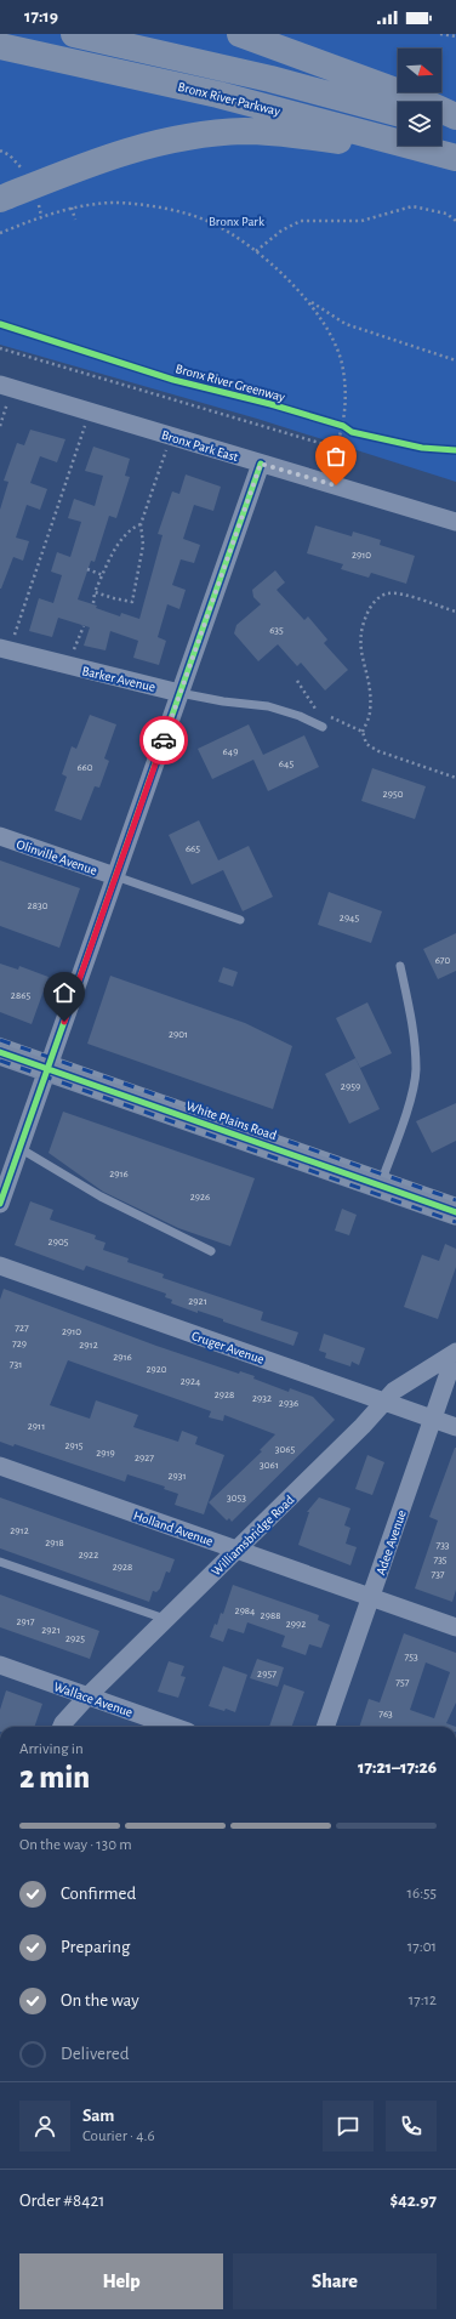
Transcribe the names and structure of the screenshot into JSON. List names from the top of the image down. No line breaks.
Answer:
{"streets":{"highway":["Bronx River Parkway"],"main road":["White Plains Road"],"street":["Bronx Park East","Barker Avenue","Olinville Avenue","Cruger Avenue","Holland Avenue","Williamsbridge Road","Adee Avenue","Wallace Avenue"],"cycle path":["Bronx River Greenway"]},"crossings":[["Cruger Avenue","Williamsbridge Road"],["Cruger Avenue","Adee Avenue"],["Holland Avenue","Williamsbridge Road"],["Holland Avenue","Adee Avenue"],["Williamsbridge Road","Adee Avenue"],["Williamsbridge Road","Wallace Avenue"]],"parks":["Bronx Park"],"house_numbers":["2910","635","649","645","660","2950","665","2830","2945","670","2865","2901","2959","2916","2926","2905","2921","727","2910","729","2912","2916","731","2920","2924","2928","2932","2936","2911","2915","3065","2919","2927","3061","2931","3053","2912","2918","733","2922","735","2928","737","2984","2988","2917","2992","2921","2925","753","2957","757","763"],"north":"right","page":{"status":"17:19","heading":["2 min","Arriving in","17:21–17:26"],"panel":["Sam","Courier · 4.6","Order #8421","$42.97"],"bar":"On the way · 130 m","list":[["Confirmed","16:55"],["Preparing","17:01"],["On the way","17:12"],"Delivered"],"buttons":["Help","Share"]}}
